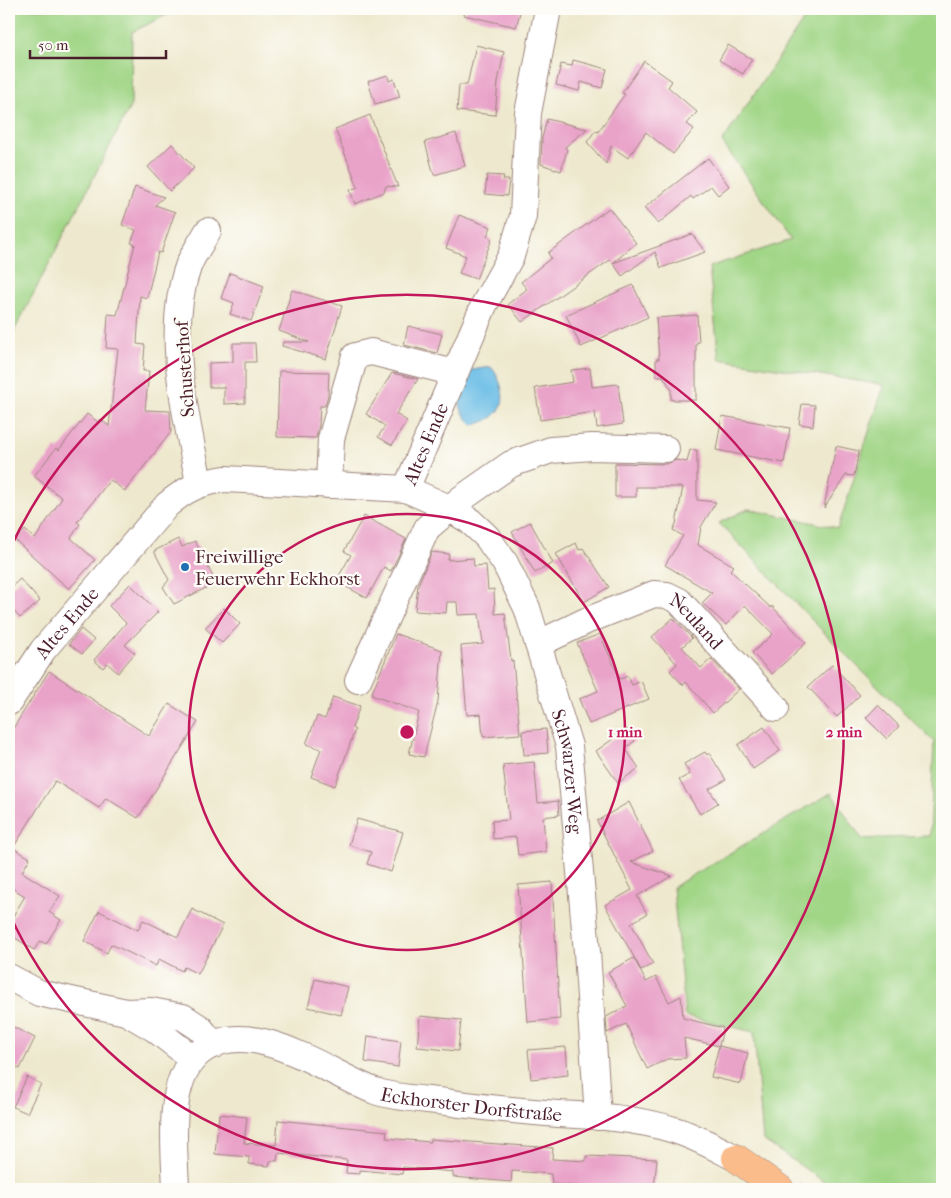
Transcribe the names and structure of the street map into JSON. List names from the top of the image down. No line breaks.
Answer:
{"streets":{"street":["Schusterhof","Altes Ende","Neuland","Schwarzer Weg","Eckhorster Dorfstraße"]},"crossings":[["Schusterhof","Altes Ende"],["Altes Ende","Schwarzer Weg"],["Neuland","Schwarzer Weg"],["Schwarzer Weg","Eckhorster Dorfstraße"]],"places":["Freiwillige Feuerwehr Eckhorst"],"scale_bar":"50 m","rings":["1 min","2 min"]}
